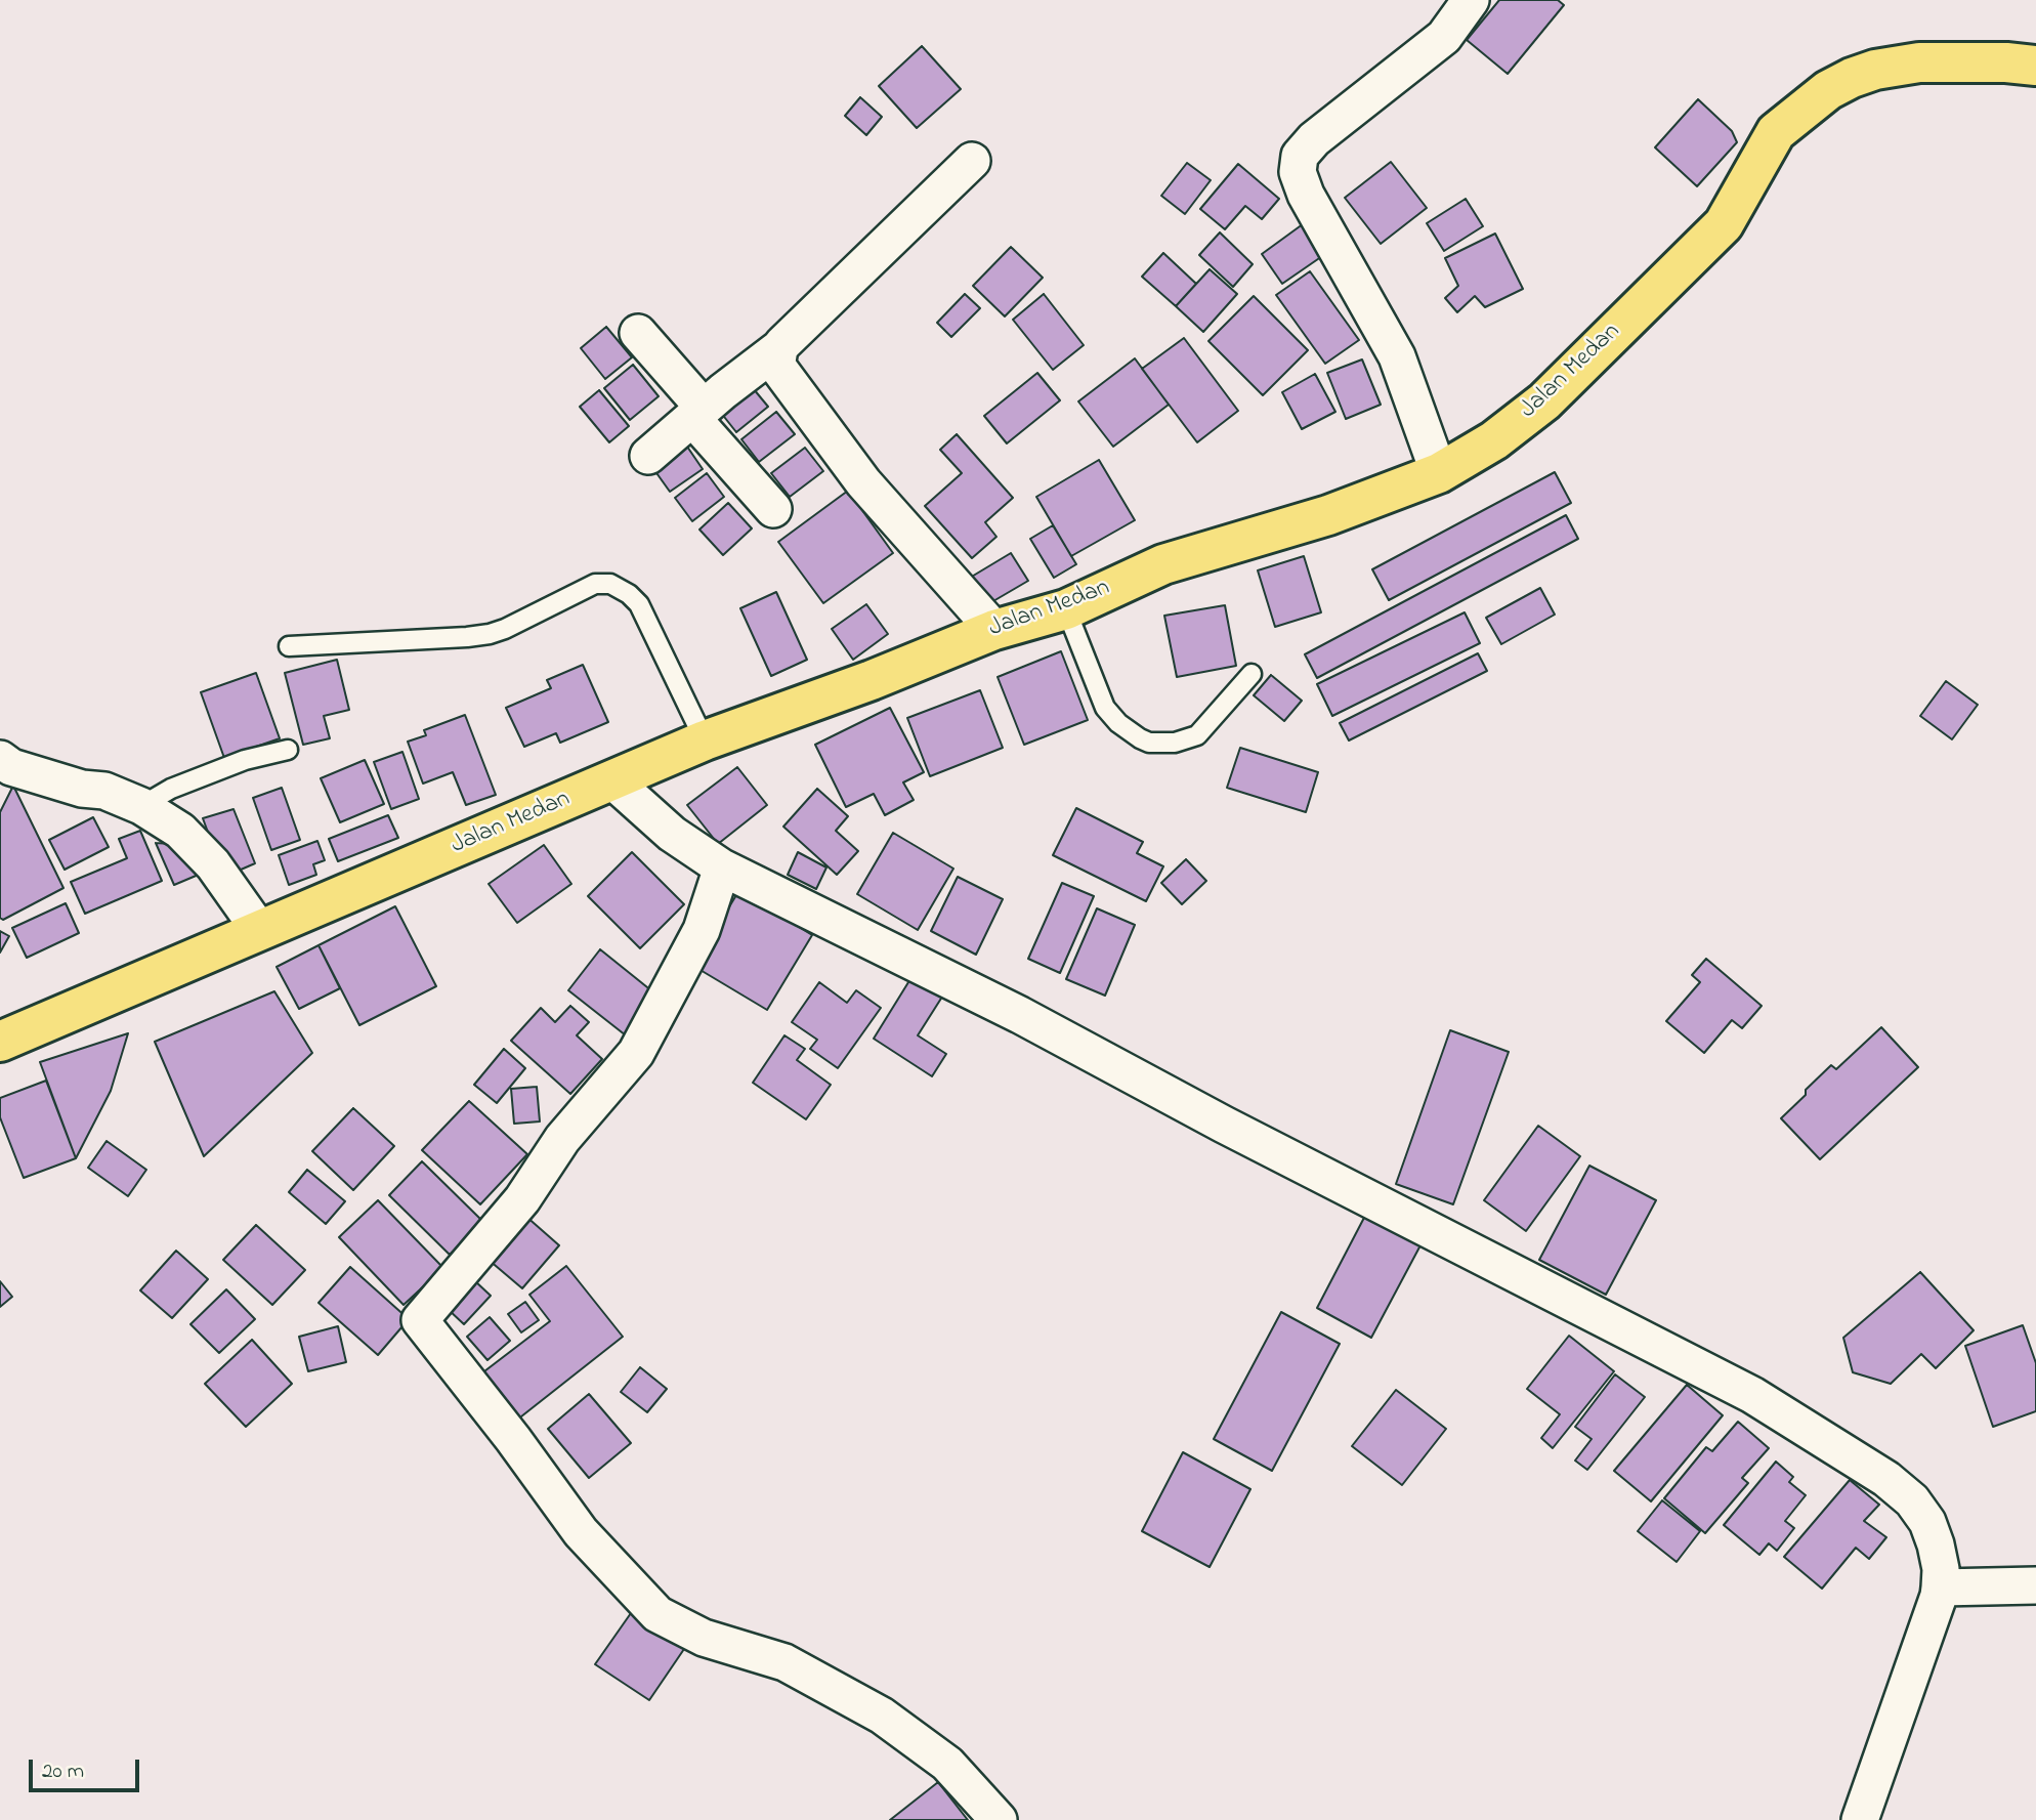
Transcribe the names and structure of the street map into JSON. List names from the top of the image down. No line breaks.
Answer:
{"streets":{"highway":["Jalan Medan"]},"scale_bar":"20 m"}
